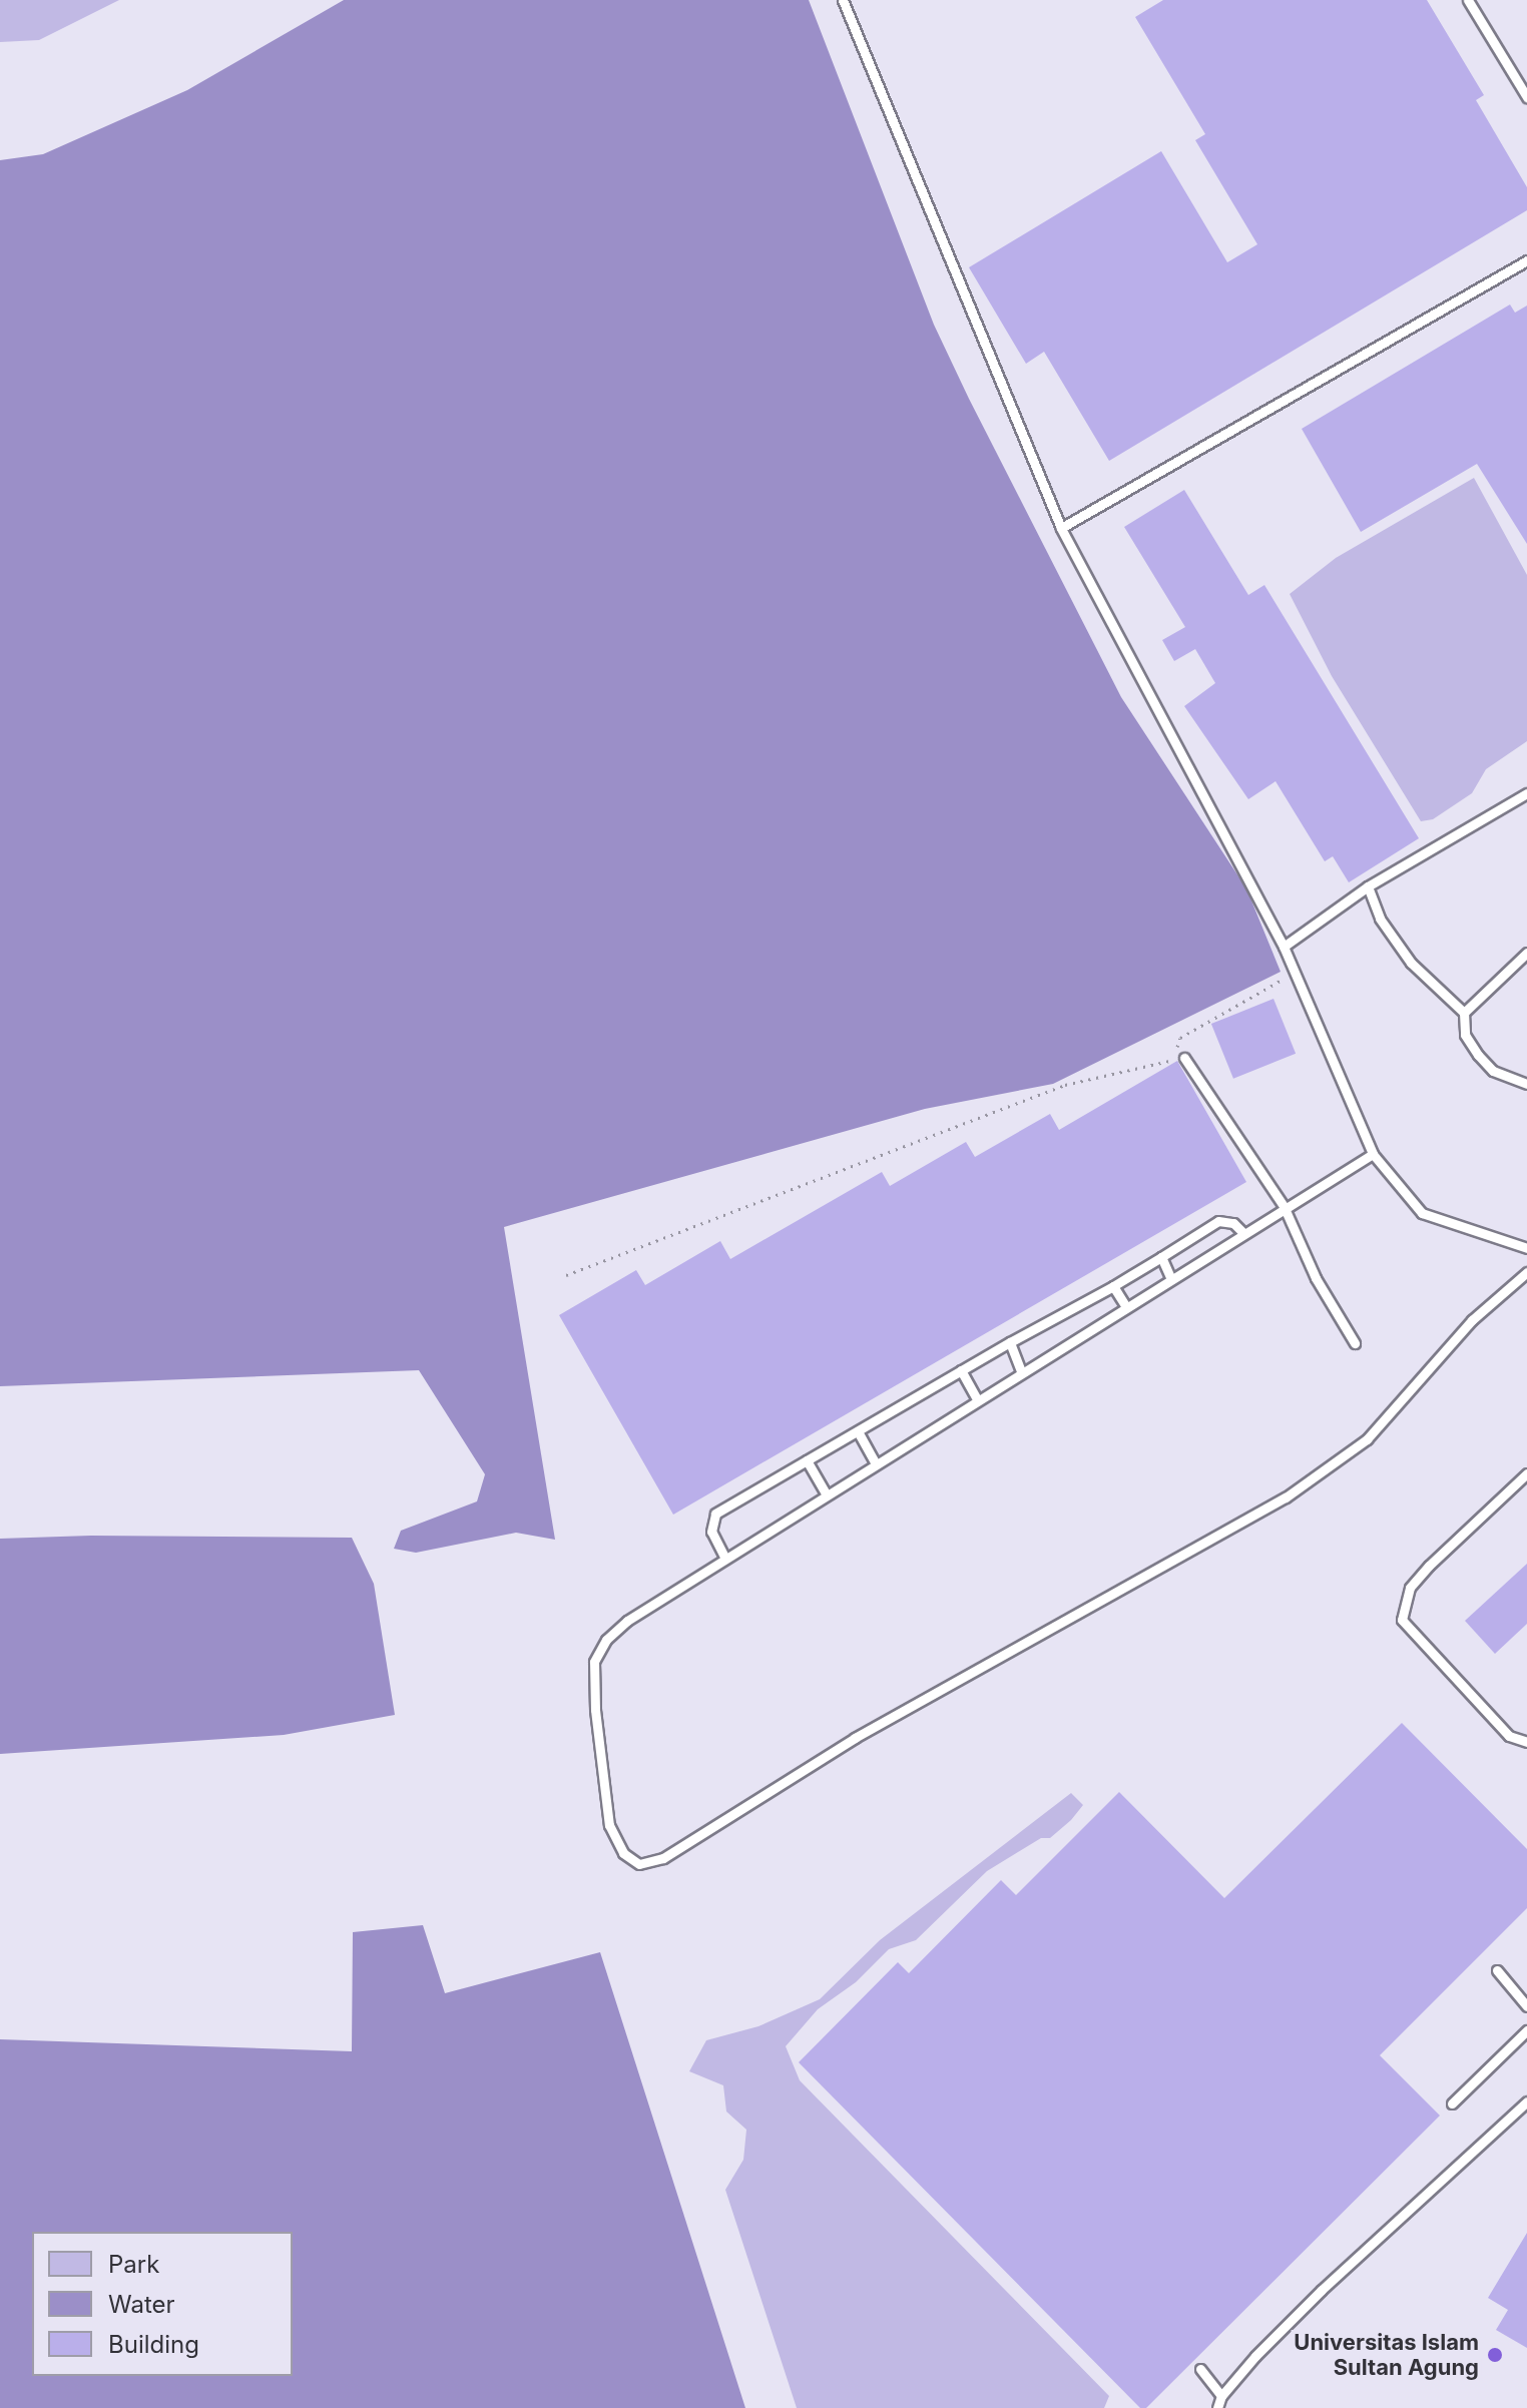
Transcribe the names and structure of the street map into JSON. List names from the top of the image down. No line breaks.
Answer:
{"places":["Universitas Islam Sultan Agung"],"legend":["Park","Water","Building"]}
